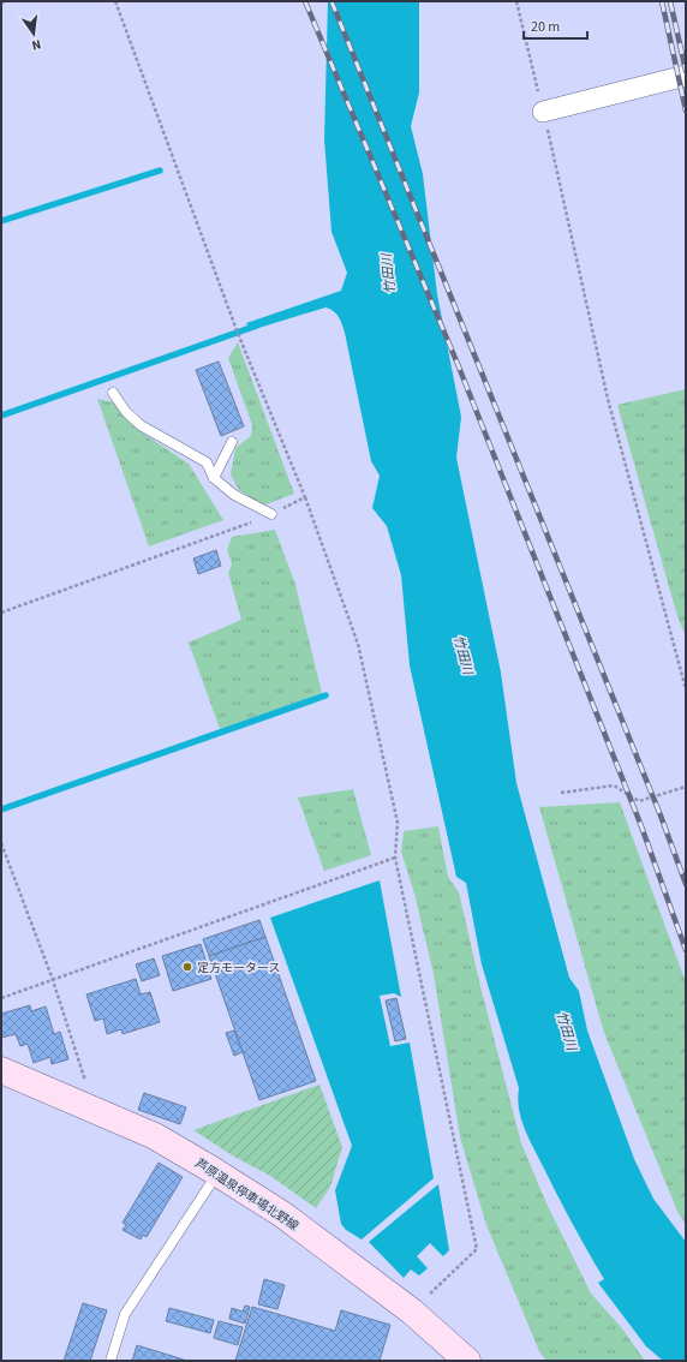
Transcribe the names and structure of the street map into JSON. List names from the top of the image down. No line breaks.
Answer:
{"streets":{"main road":["芦原温泉停車場北野線"]},"water":["竹田川"],"places":["定方モータース"],"scale_bar":"20 m","north":"bottom"}
